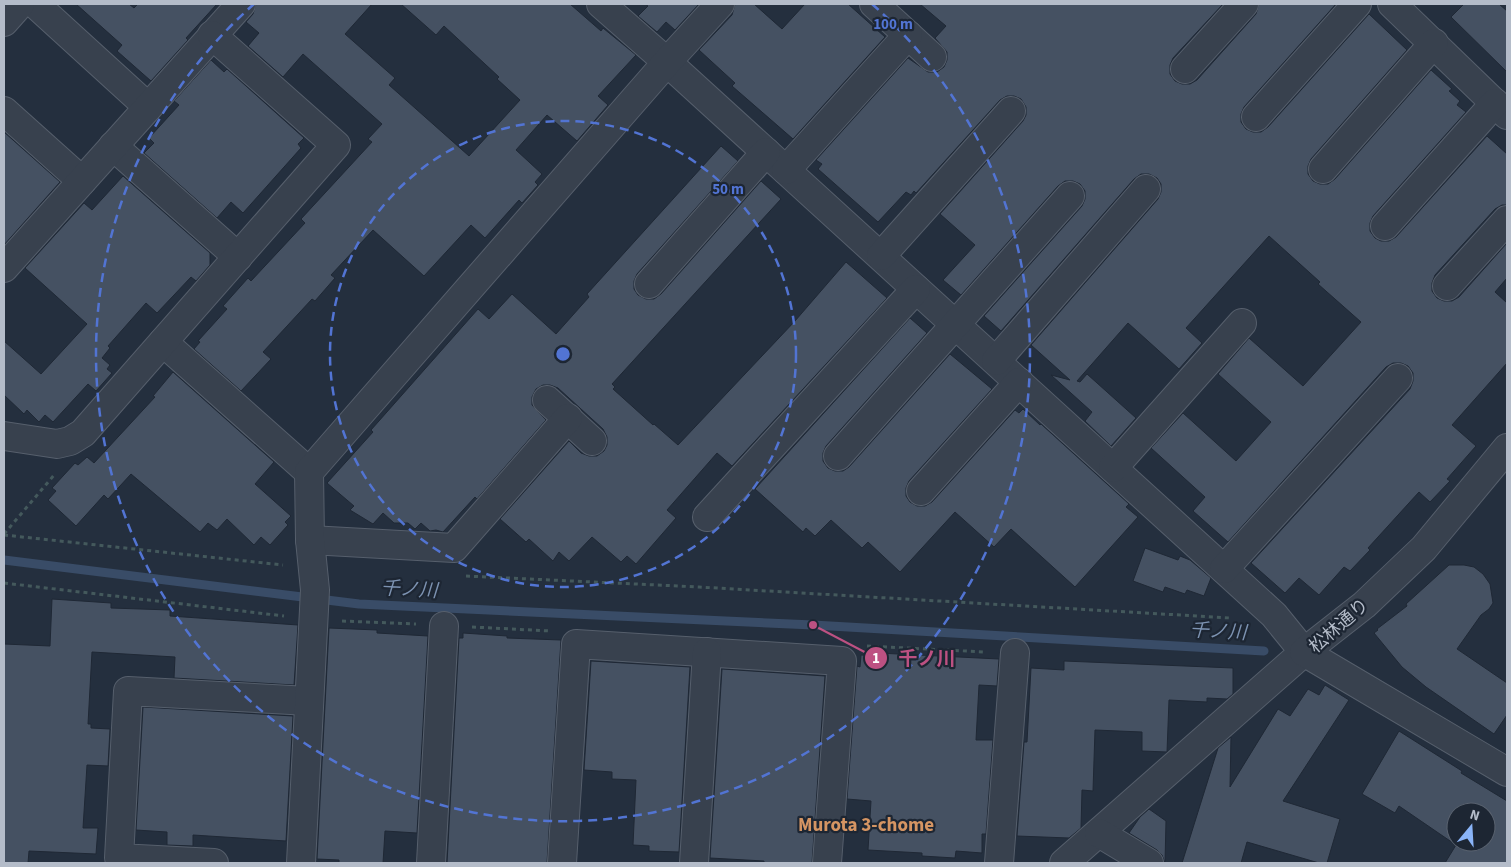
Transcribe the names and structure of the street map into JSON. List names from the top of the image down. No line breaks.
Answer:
{"streets":{"street":["松林通り"]},"districts":["Murota 3-chome"],"water":["千ノ川"],"places":["千ノ川"],"north":"top","rings":["100 m","50 m"]}
